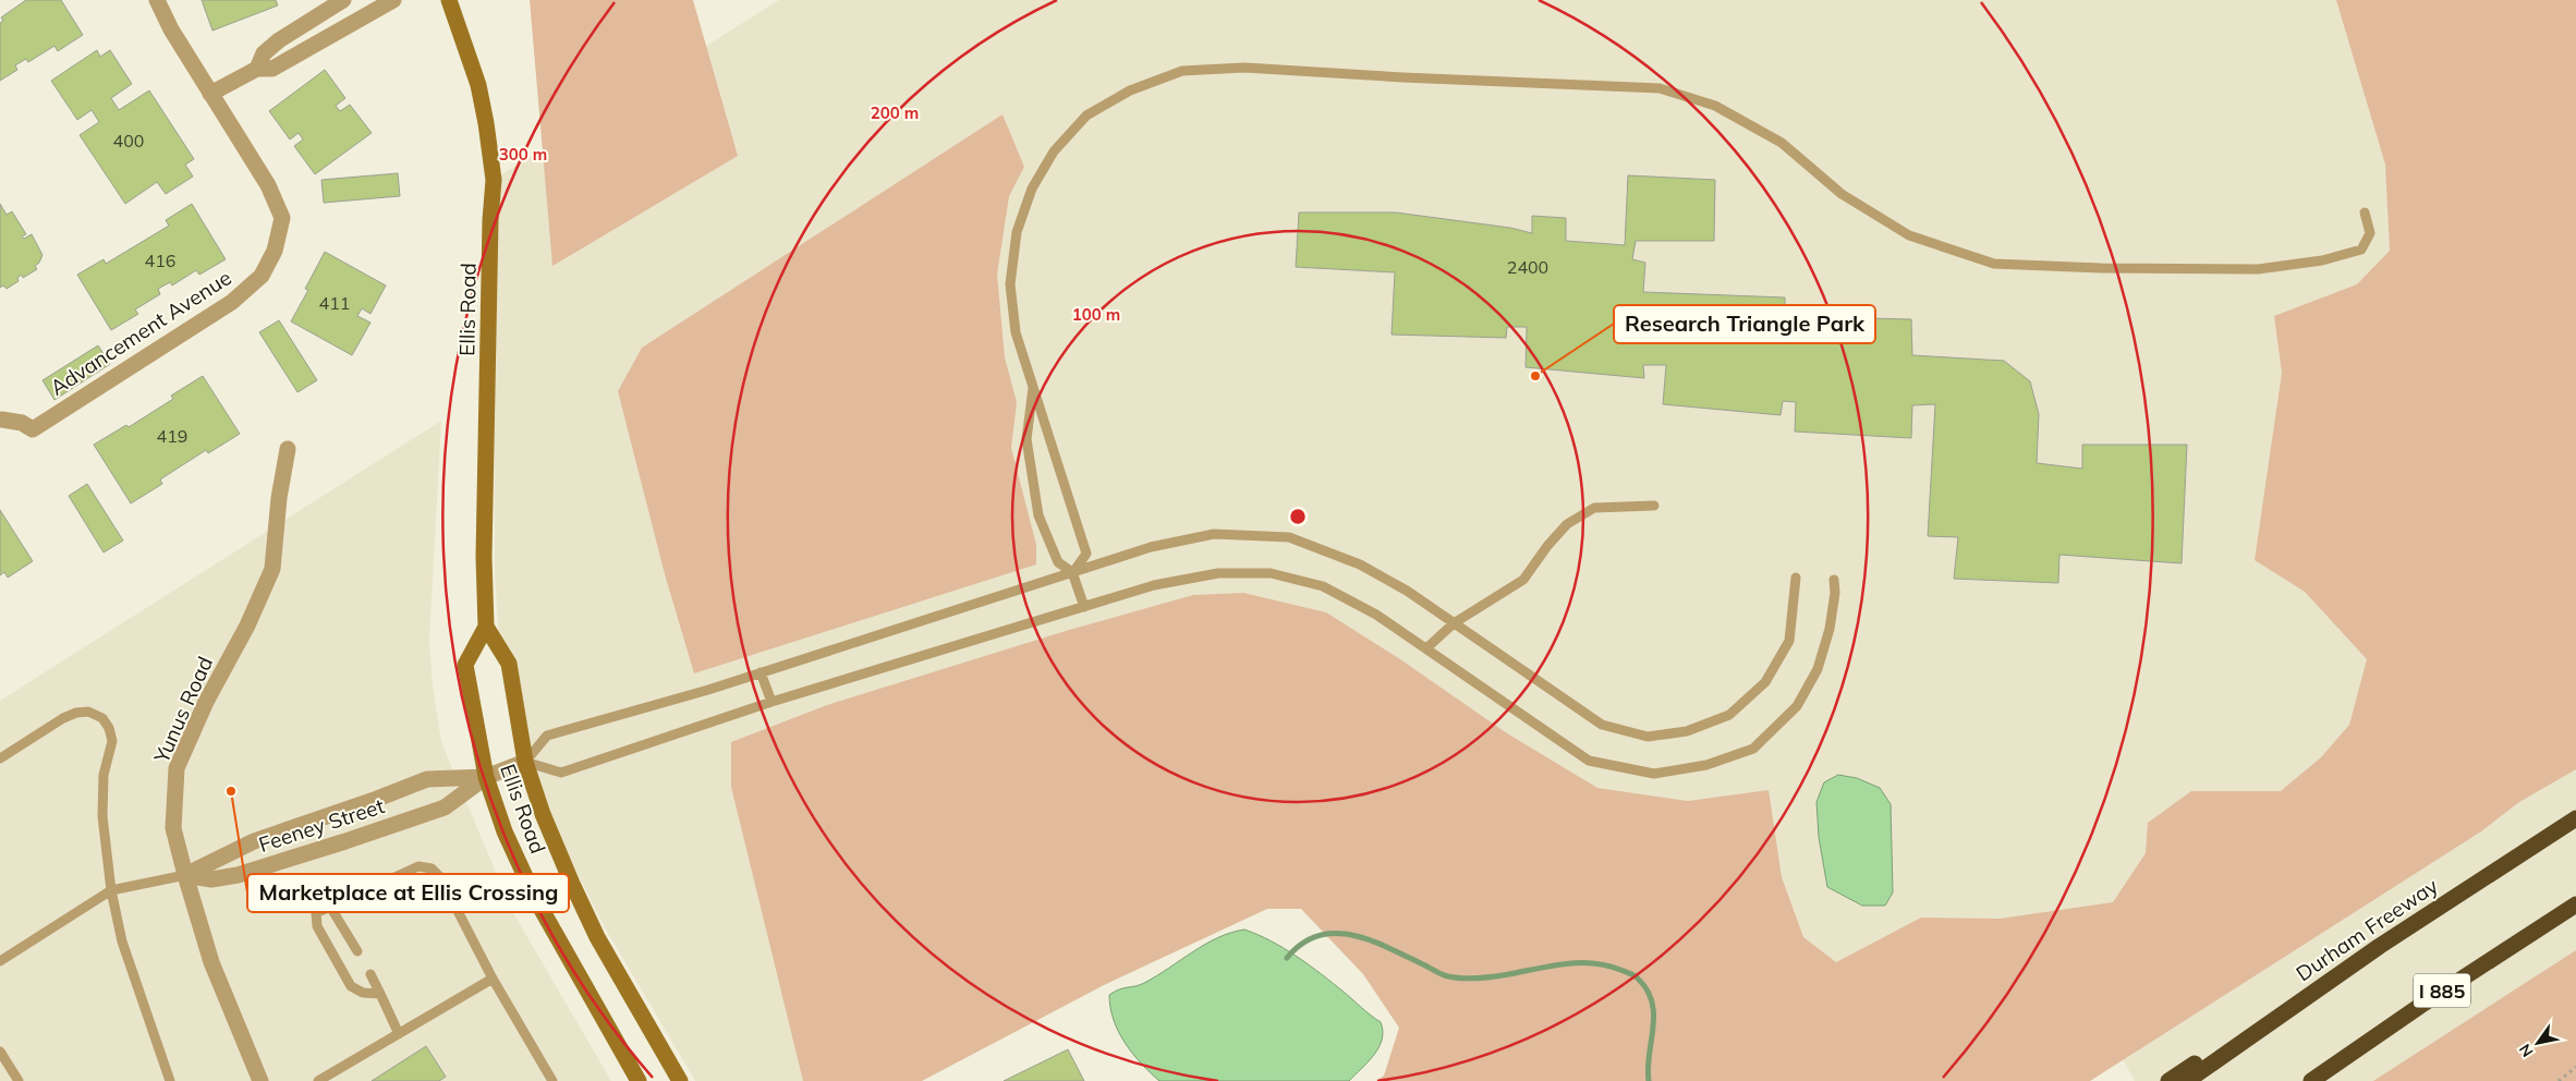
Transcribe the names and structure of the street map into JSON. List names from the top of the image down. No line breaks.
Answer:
{"streets":{"highway":["Durham Freeway","I 885"],"main road":["Ellis Road"],"street":["Advancement Avenue","Yunus Road","Feeney Street"]},"crossings":[["Ellis Road","Feeney Street"],["Yunus Road","Feeney Street"]],"places":["Research Triangle Park","Marketplace at Ellis Crossing"],"house_numbers":["400","416","2400","411","419"],"north":"bottom left","rings":["200 m","300 m","100 m"]}
